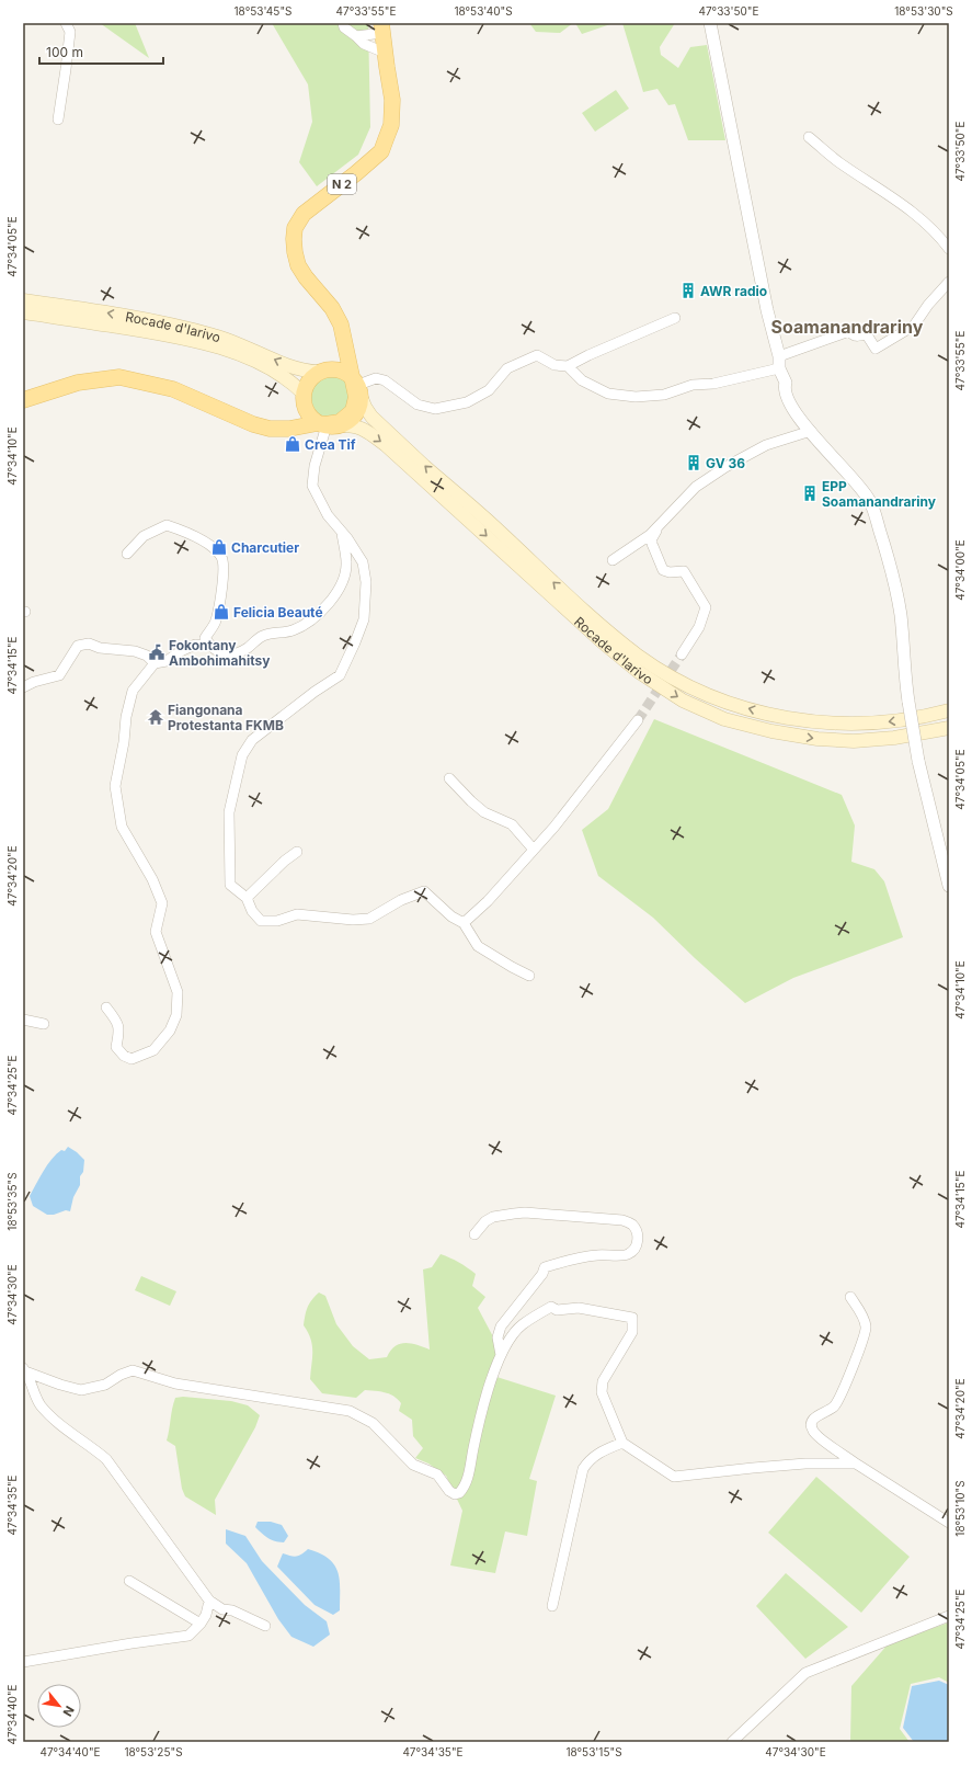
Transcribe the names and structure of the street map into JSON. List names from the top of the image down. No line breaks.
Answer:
{"streets":{"main road":["N 2","Rocade d'Iarivo"]},"crossings":[["N 2","Rocade d'Iarivo"]],"districts":["Soamanandrariny"],"places":{"building":["AWR radio","GV 36","EPP Soamanandrariny"],"shop":["Crea Tif","Charcutier","Felicia Beauté"],"public building":["Fokontany Ambohimahitsy"],"temple":["Fiangonana Protestanta FKMB"]},"scale_bar":"100 m","north":"bottom right","coordinates":["18°53'45\"S","47°33'55\"E","18°53'40\"S","47°33'50\"E","18°53'30\"S","47°34'05\"E","47°34'10\"E","47°34'00\"E","47°34'15\"E","47°34'20\"E","47°34'25\"E","18°53'35\"S","47°34'30\"E","47°34'35\"E","18°53'10\"S","47°34'40\"E","18°53'25\"S","18°53'15\"S"]}
